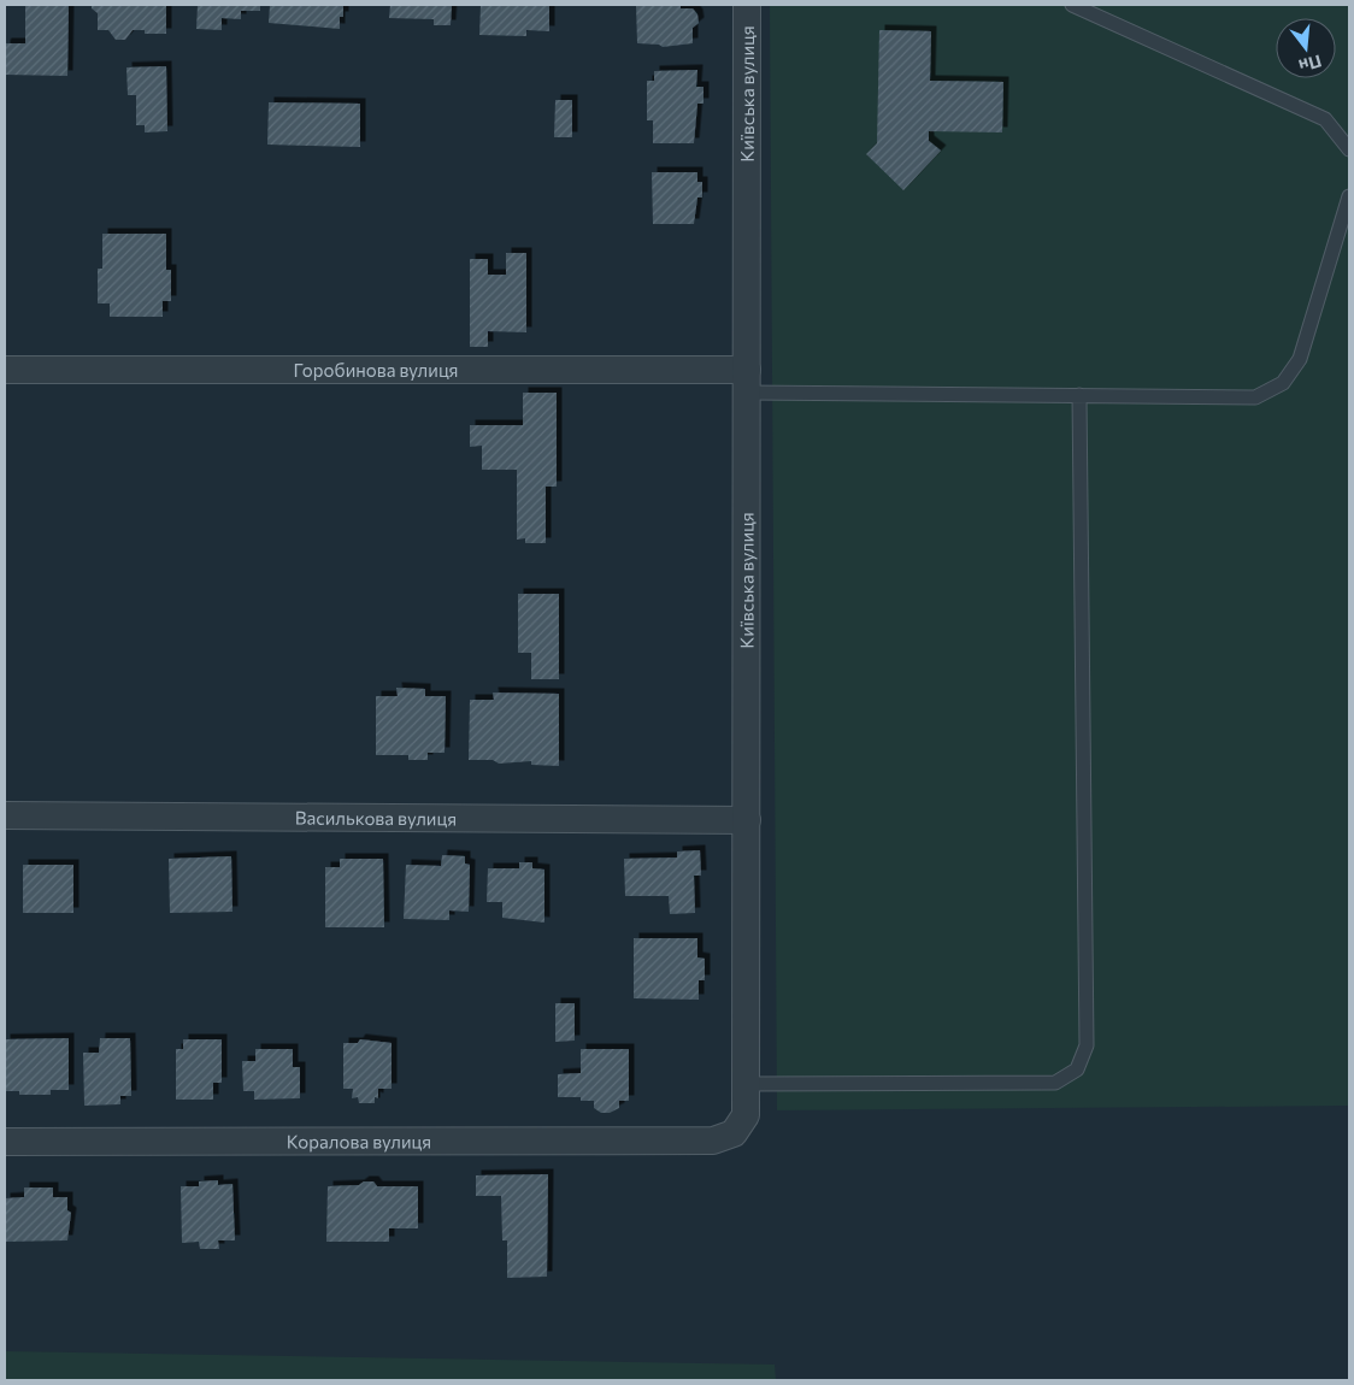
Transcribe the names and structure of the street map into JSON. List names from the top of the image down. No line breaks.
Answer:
{"streets":{"street":["Київська вулиця","Горобинова вулиця","Василькова вулиця","Коралова вулиця"]},"crossings":[["Київська вулиця","Горобинова вулиця"],["Київська вулиця","Василькова вулиця"],["Київська вулиця","Коралова вулиця"]],"north":"bottom"}
